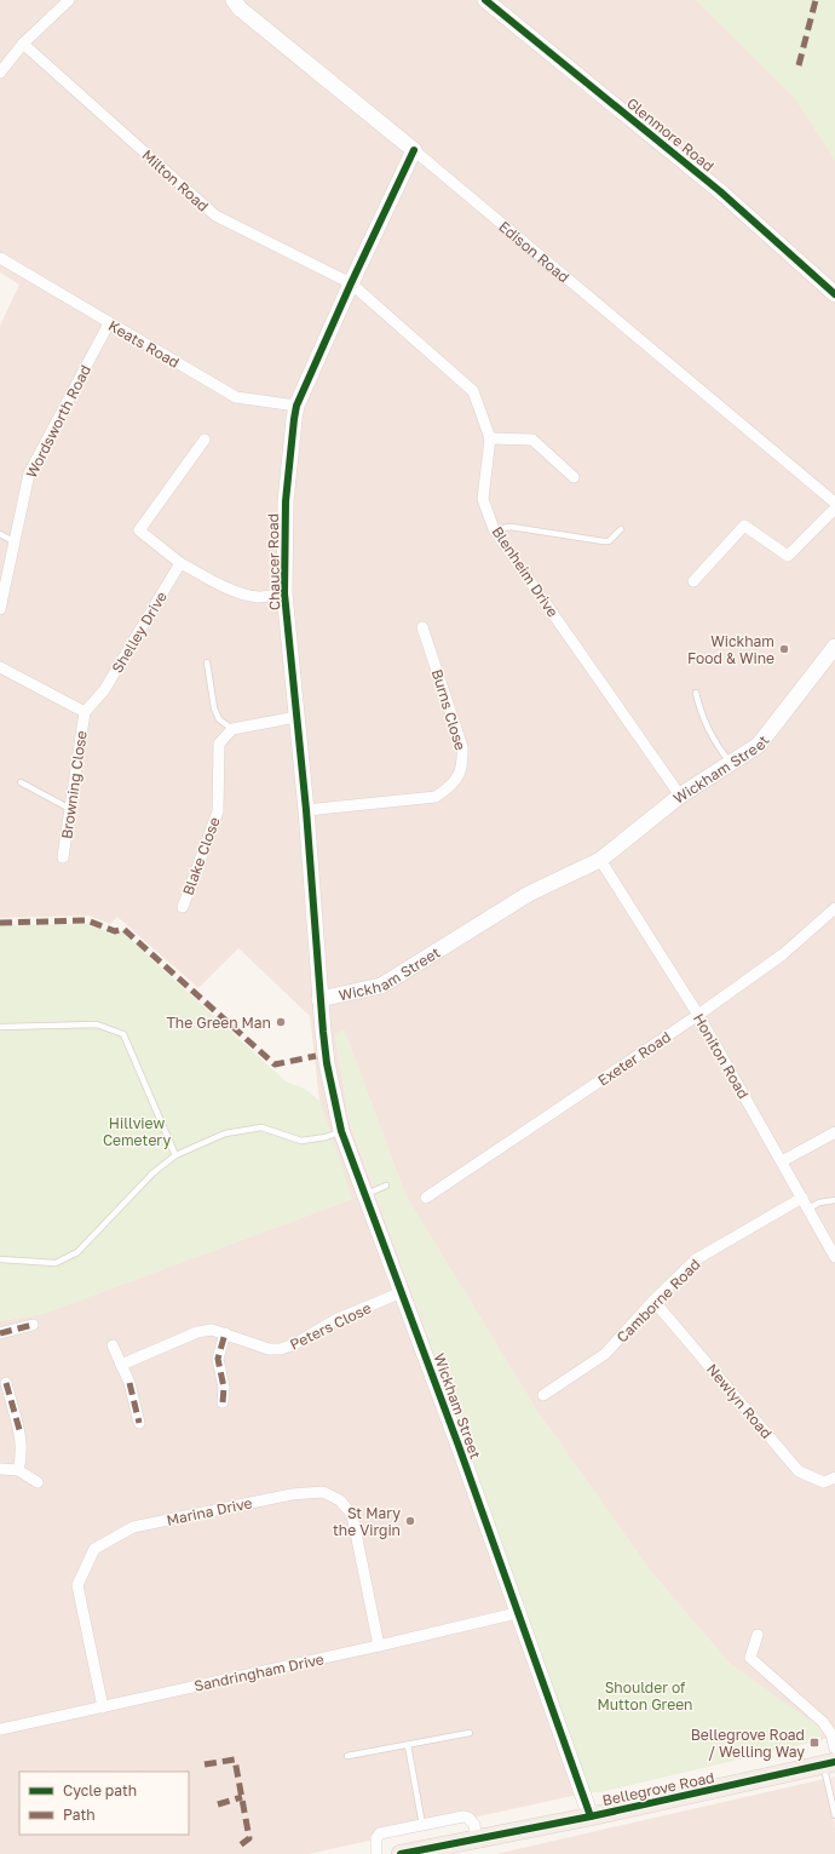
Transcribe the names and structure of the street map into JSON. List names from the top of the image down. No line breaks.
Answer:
{"streets":{"main road":["Bellegrove Road"],"street":["Glenmore Road","Milton Road","Edison Road","Keats Road","Wordsworth Road","Chaucer Road","Blenheim Drive","Shelley Drive","Burns Close","Wickham Street","Browning Close","Blake Close","Honiton Road","Exeter Road","Camborne Road","Peters Close","Newlyn Road","Marina Drive","Sandringham Drive"]},"crossings":[["Milton Road","Chaucer Road"],["Milton Road","Blenheim Drive"],["Edison Road","Chaucer Road"],["Keats Road","Wordsworth Road"],["Keats Road","Chaucer Road"],["Chaucer Road","Blenheim Drive"],["Chaucer Road","Burns Close"],["Chaucer Road","Wickham Street"],["Blenheim Drive","Wickham Street"],["Shelley Drive","Browning Close"],["Wickham Street","Honiton Road"],["Wickham Street","Peters Close"],["Wickham Street","Sandringham Drive"],["Wickham Street","Bellegrove Road"],["Honiton Road","Exeter Road"],["Honiton Road","Camborne Road"],["Camborne Road","Newlyn Road"],["Marina Drive","Sandringham Drive"]],"parks":["Hillview Cemetery","Shoulder of Mutton Green"],"places":{"other":["Wickham Food & Wine","The Green Man","St Mary the Virgin"],"transit":["Bellegrove Road / Welling Way"]},"legend":["Cycle path","Path"]}
